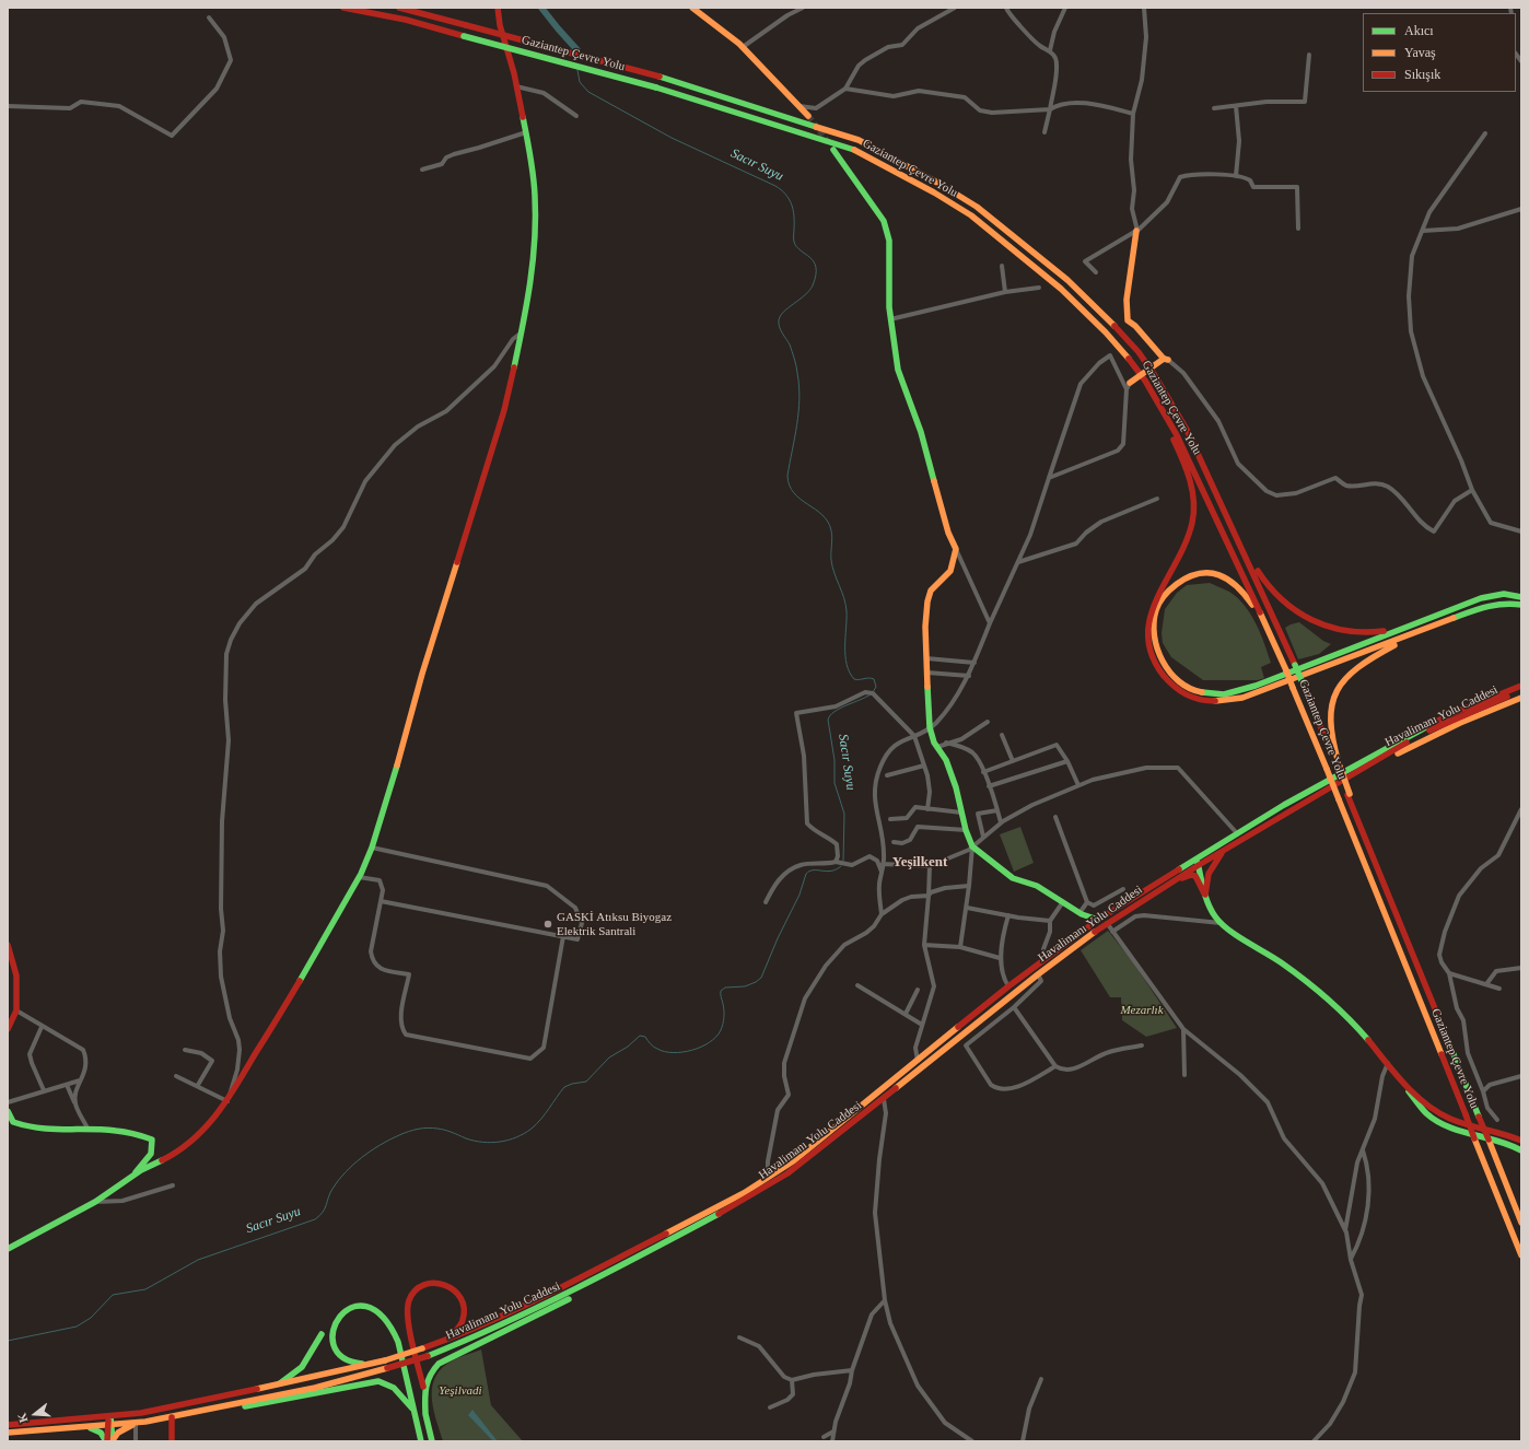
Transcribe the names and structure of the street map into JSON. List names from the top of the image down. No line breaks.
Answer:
{"streets":{"main road":["Gaziantep Çevre Yolu","Havalimanı Yolu Caddesi"]},"districts":["Yeşilkent"],"water":["Sacır Suyu"],"parks":["Mezarlık","Yeşilvadi"],"places":["GASKİ Atıksu Biyogaz Elektrik Santrali"],"legend":["Akıcı","Yavaş","Sıkışık"],"north":"left"}
